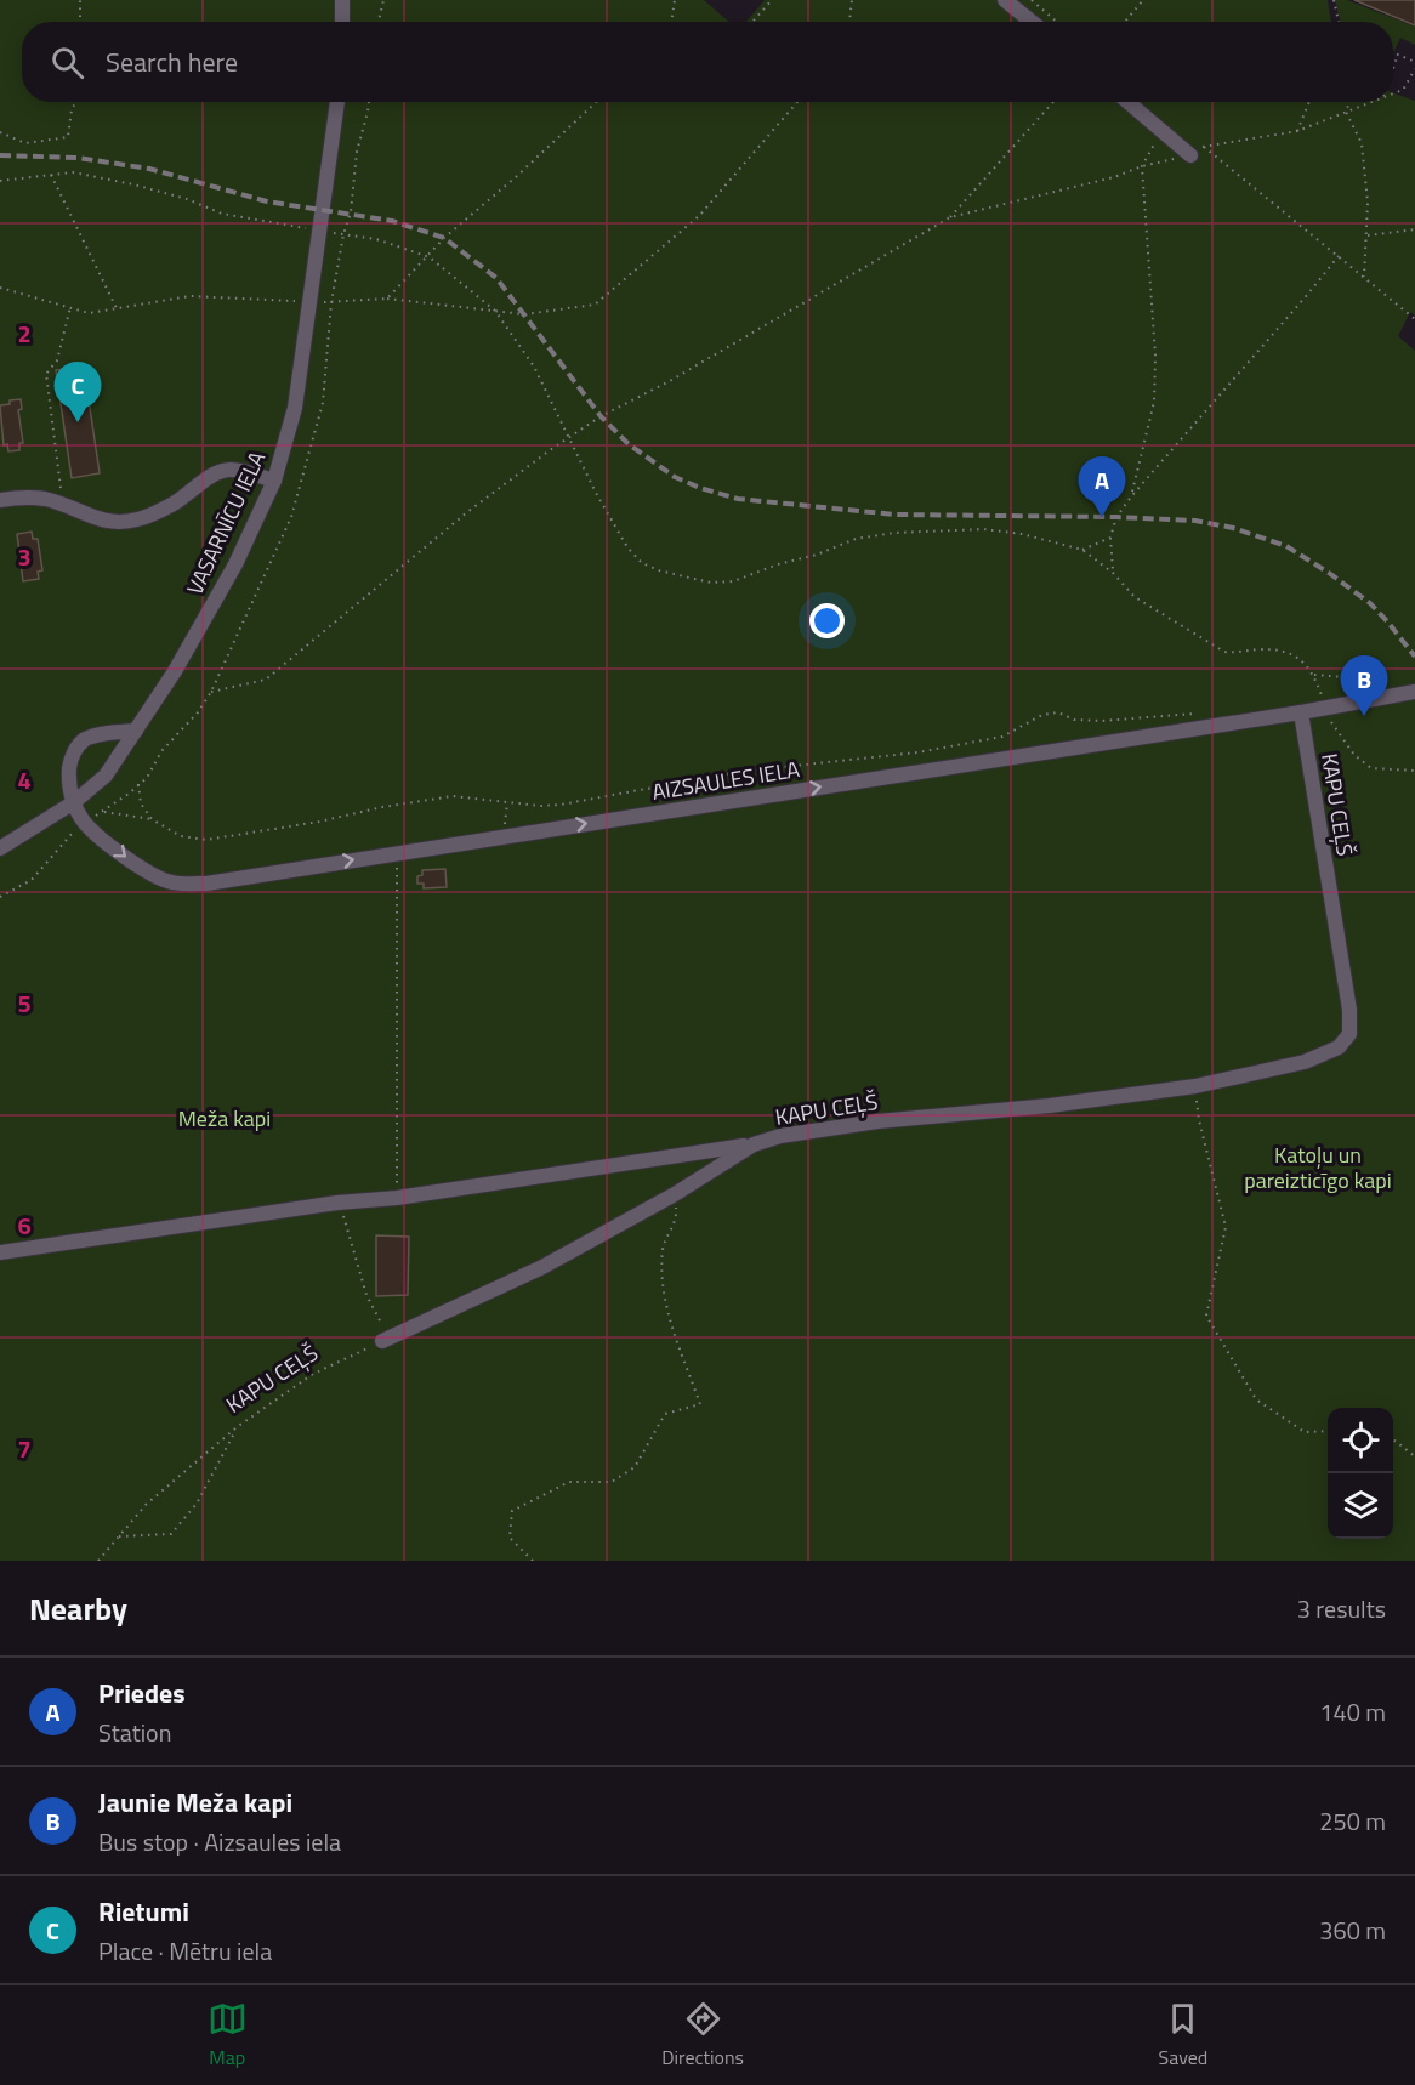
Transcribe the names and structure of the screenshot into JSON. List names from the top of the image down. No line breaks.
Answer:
{"streets":{"street":["VASARNĪCU IELA","AIZSAULES IELA","KAPU CEĻŠ"]},"crossings":[["VASARNĪCU IELA","AIZSAULES IELA"],["AIZSAULES IELA","KAPU CEĻŠ"]],"one_way":["AIZSAULES IELA"],"parks":["Meža kapi","Katoļu un pareizticīgo kapi"],"page":{"search":"Search here","pins":["C","A","B"],"heading":["Nearby","3 results"],"list":[{"mark":"A","name":"Priedes","note":"Station","value":"140 m"},{"mark":"B","name":"Jaunie Meža kapi","note":"Bus stop · Aizsaules iela","value":"250 m"},{"mark":"C","name":"Rietumi","note":"Place · Mētru iela","value":"360 m"}],"nav":["Map","Directions","Saved"]},"grid":{"rows":["2","3","4","5","6","7"]}}
